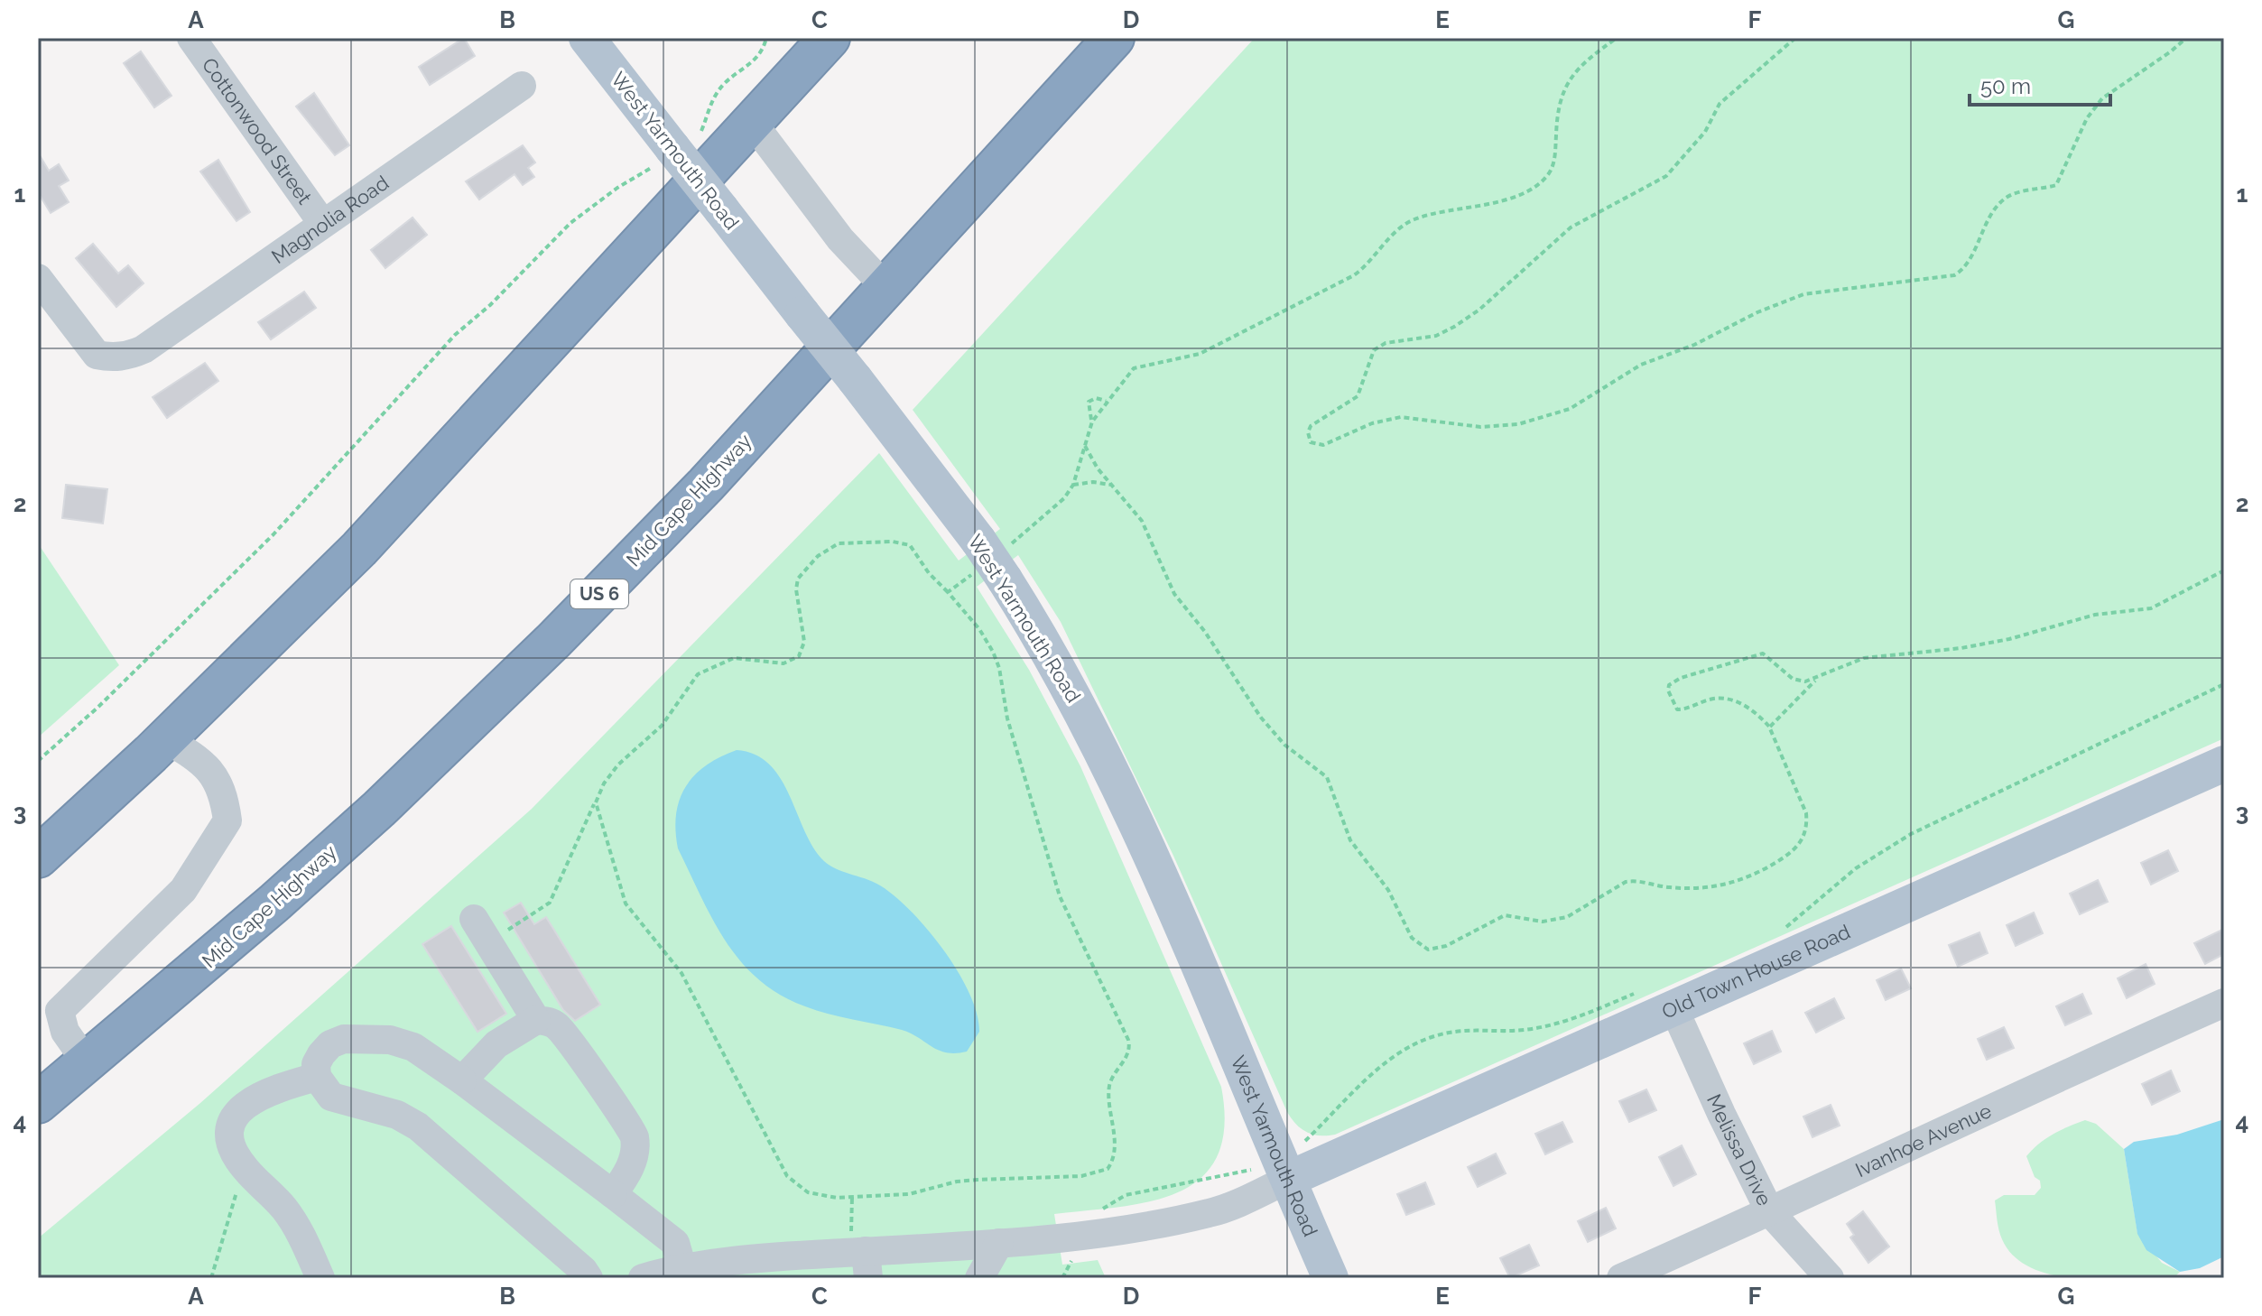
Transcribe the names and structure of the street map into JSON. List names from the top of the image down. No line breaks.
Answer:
{"streets":{"highway":["Mid Cape Highway","US 6"],"main road":["West Yarmouth Road","Old Town House Road"],"street":["Cottonwood Street","Magnolia Road","Ivanhoe Avenue","Melissa Drive"]},"crossings":[["Cottonwood Street","Magnolia Road"],["West Yarmouth Road","Old Town House Road"],["Old Town House Road","Melissa Drive"],["Ivanhoe Avenue","Melissa Drive"]],"scale_bar":"50 m","grid":{"columns":["A","B","C","D","E","F","G"],"rows":["1","2","3","4"]}}
